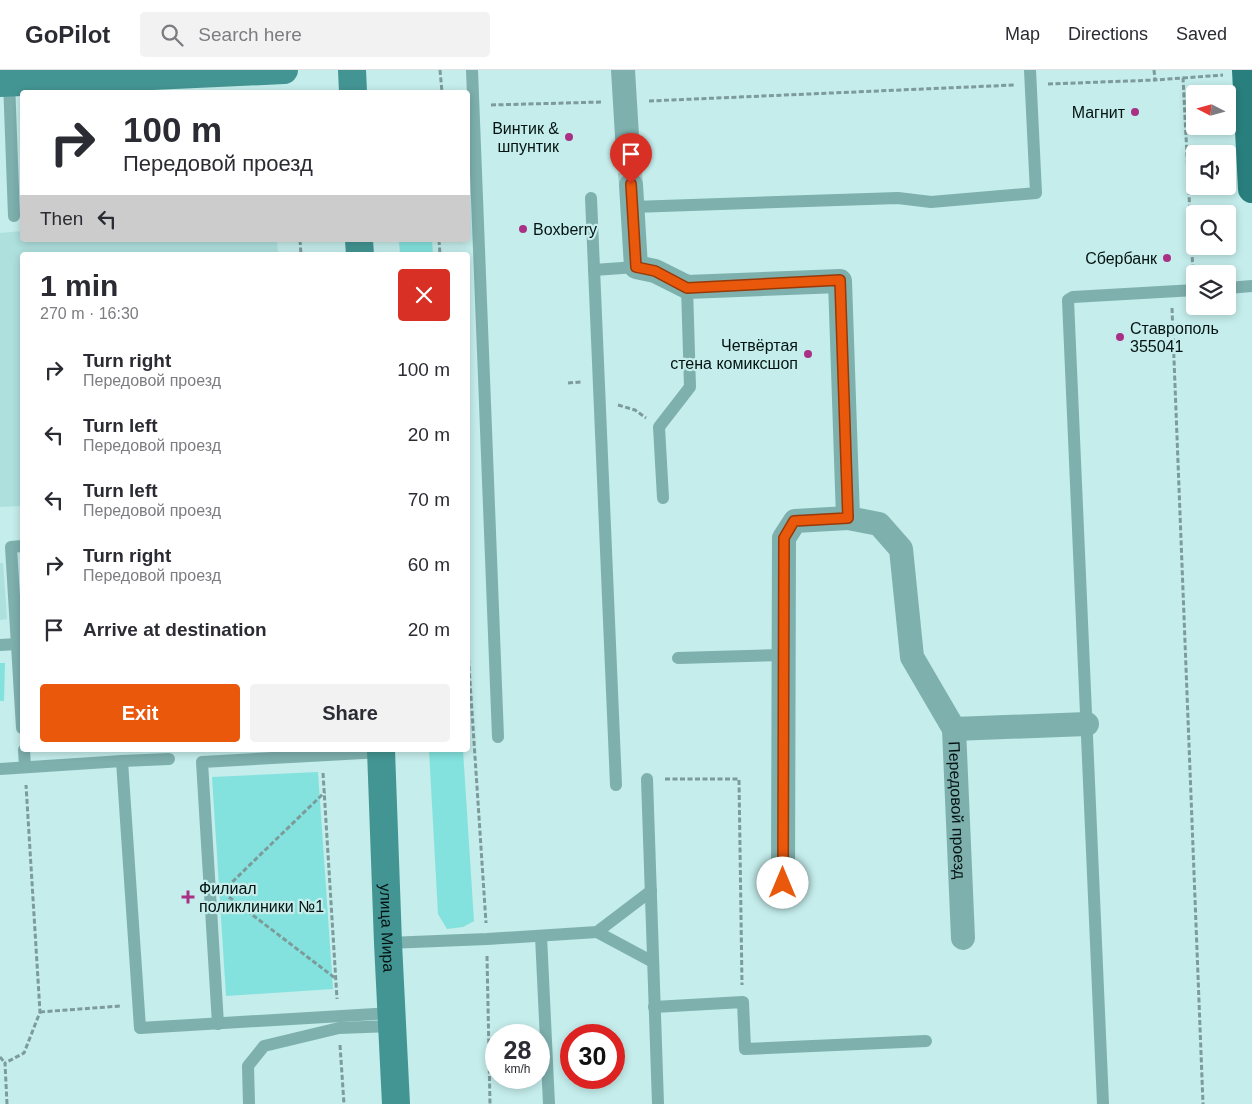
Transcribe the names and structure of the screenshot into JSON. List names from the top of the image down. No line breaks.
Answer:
{"streets":{"main road":["улица Мира"],"street":["Передовой проезд"]},"places":{"other":["Магнит","Винтик & шпунтик","Boxberry","Сбербанк","Ставрополь 355041","Четвёртая стена комиксшоп"],"health":["Филиал поликлиники №1"]},"north":"left","page":{"header":"GoPilot","search":"Search here","nav":["Map","Directions","Saved"],"turn":["100 m","Передовой проезд"],"then":"Then","heading":["1 min","270 m · 16:30"],"list":[{"name":"Turn right","note":"Передовой проезд","value":"100 m"},{"name":"Turn left","note":"Передовой проезд","value":"20 m"},{"name":"Turn left","note":"Передовой проезд","value":"70 m"},{"name":"Turn right","note":"Передовой проезд","value":"60 m"},{"name":"Arrive at destination","value":"20 m"}],"buttons":["Exit","Share"],"speed":"28 km/h","limit":"30"}}
